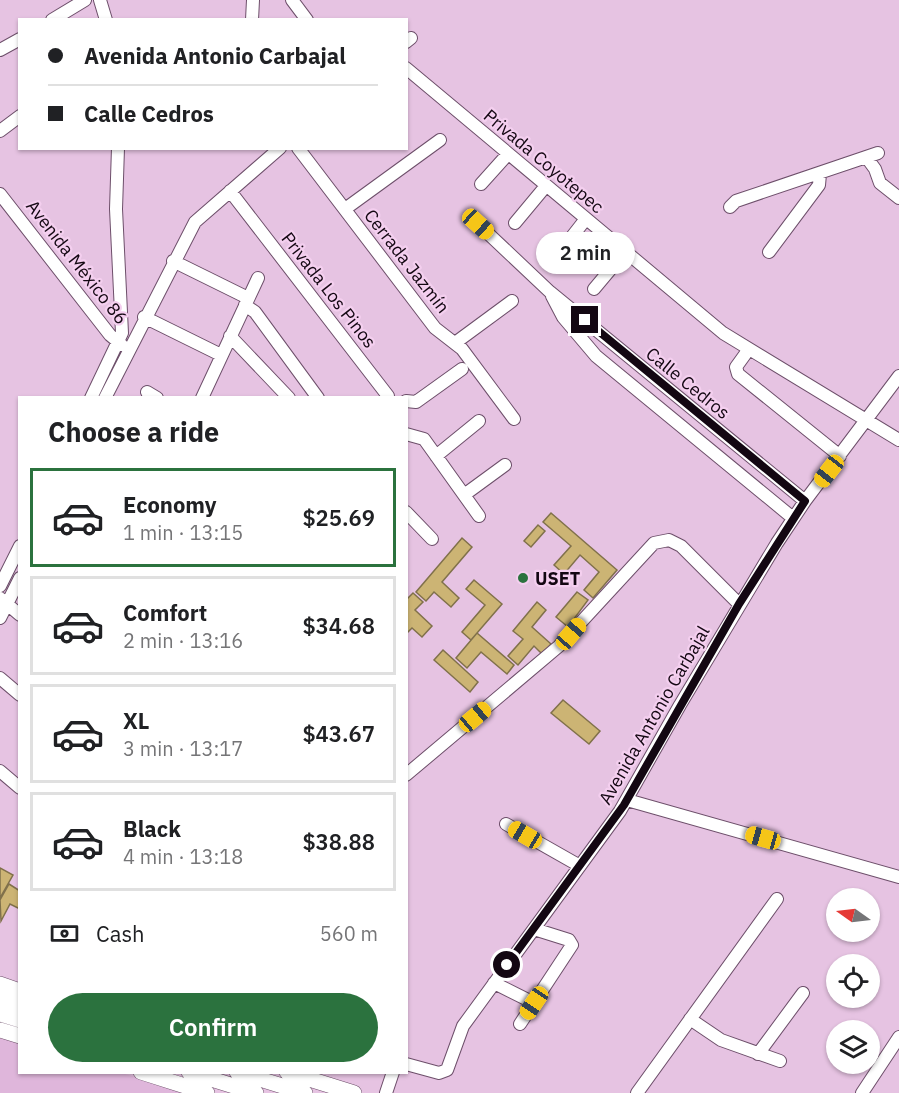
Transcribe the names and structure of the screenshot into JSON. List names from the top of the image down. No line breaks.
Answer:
{"streets":{"street":["Privada Coyotepec","Cerrada Jazmín","Avenida México 86","Privada Los Pinos","Calle Cedros","Avenida Antonio Carbajal"]},"crossings":[["Privada Coyotepec","Avenida Antonio Carbajal"],["Calle Cedros","Avenida Antonio Carbajal"]],"places":["USET"],"north":"left","page":{"banner":["Avenida Antonio Carbajal","Calle Cedros"],"bubble":"2 min","heading":"Choose a ride","list":[{"name":"Economy","note":"1 min · 13:15","value":"$25.69"},{"name":"Comfort","note":"2 min · 13:16","value":"$34.68"},{"name":"XL","note":"3 min · 13:17","value":"$43.67"},{"name":"Black","note":"4 min · 13:18","value":"$38.88"}],"pay":["Cash","560 m"],"buttons":"Confirm"}}
